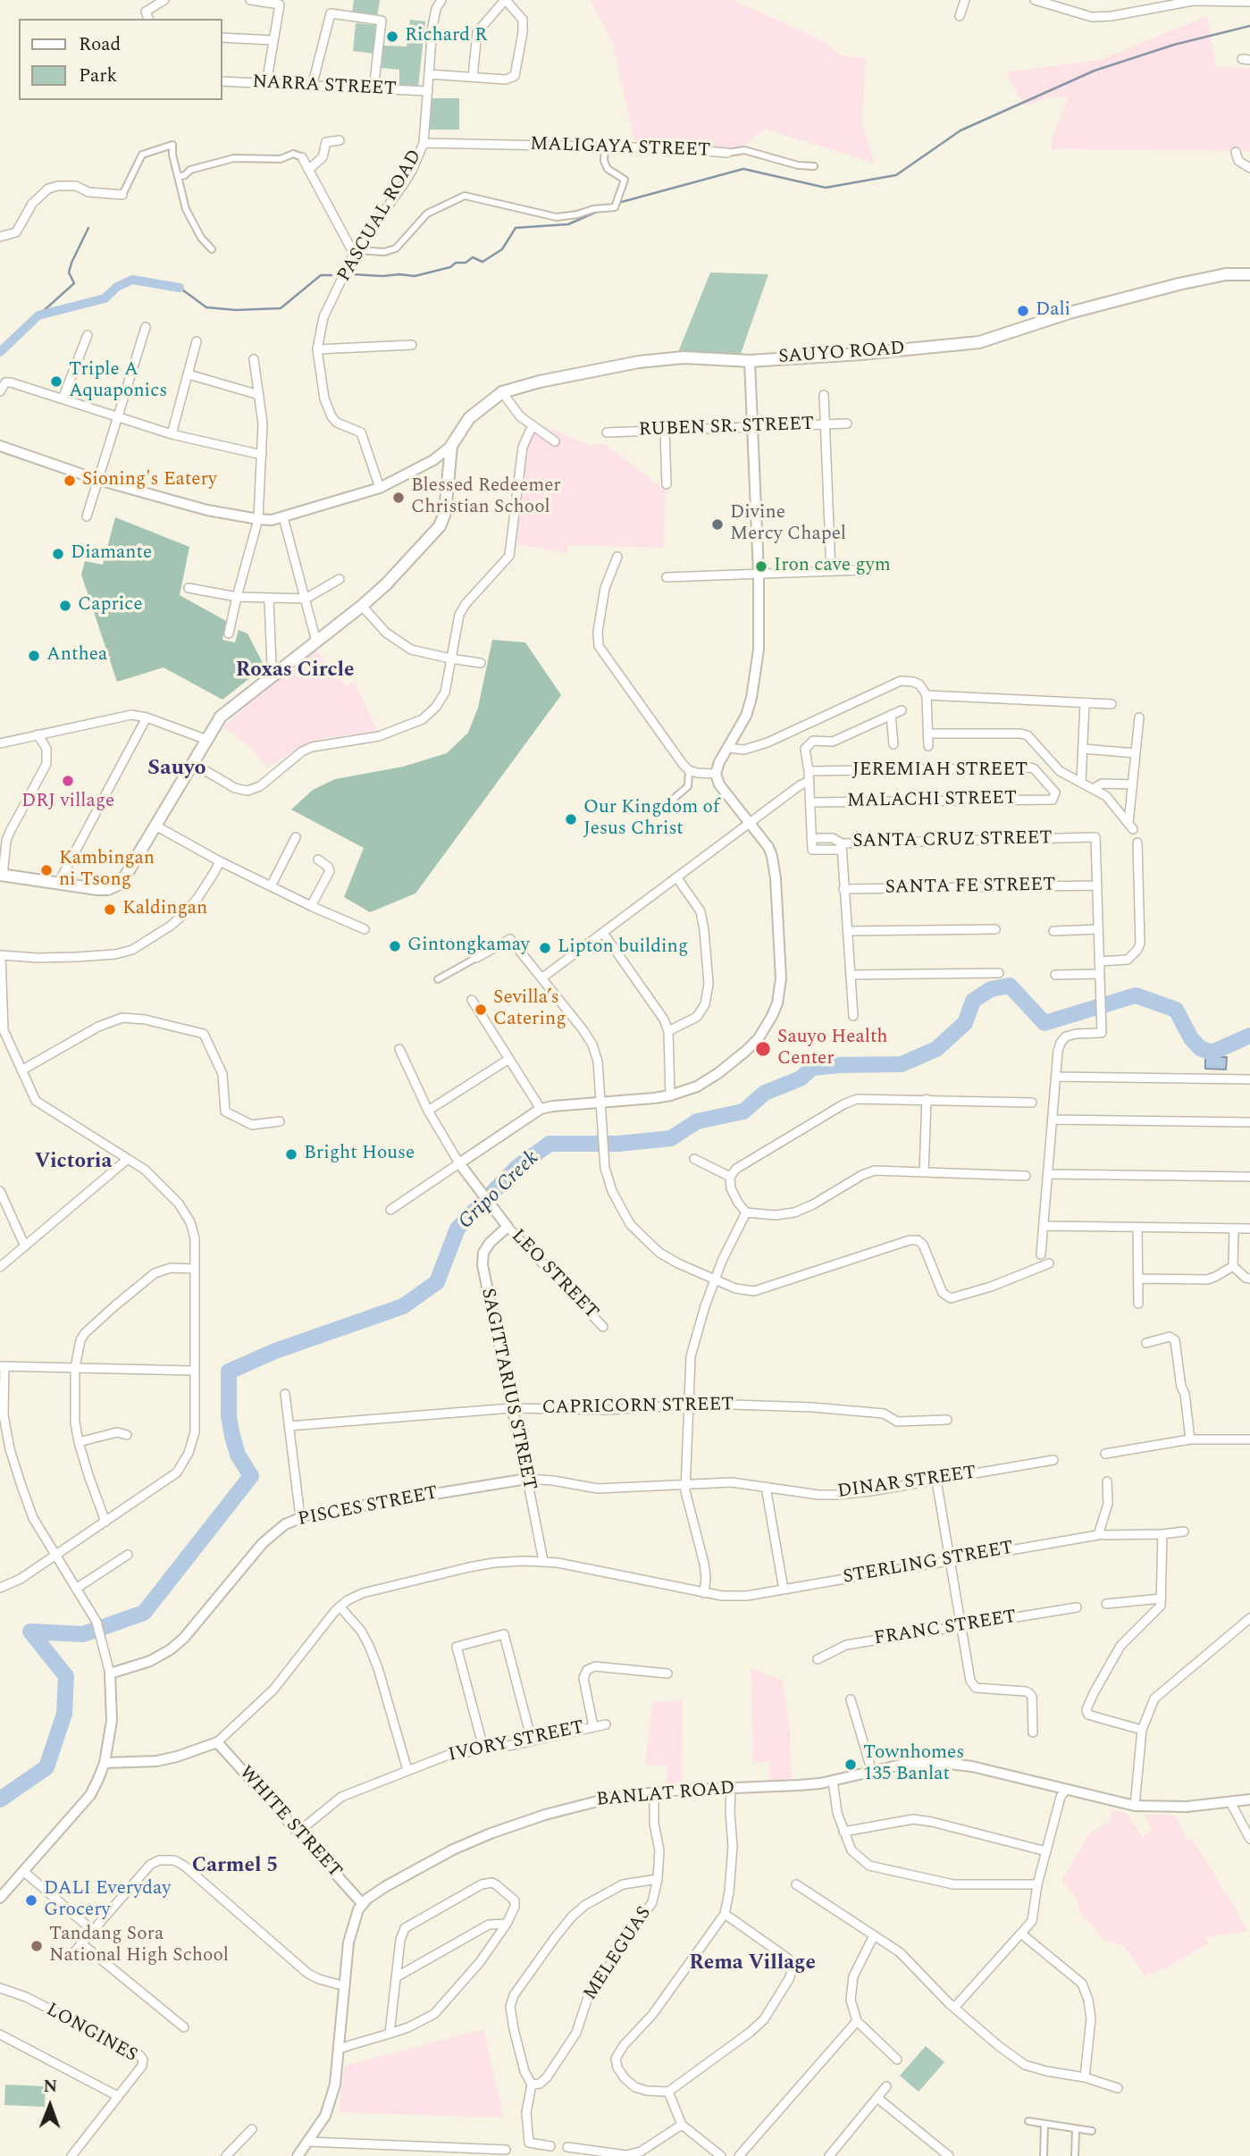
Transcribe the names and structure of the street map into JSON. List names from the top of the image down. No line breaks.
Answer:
{"streets":{"main road":["SAUYO ROAD"],"street":["NARRA STREET","MALIGAYA STREET","PASCUAL ROAD","RUBEN SR. STREET","JEREMIAH STREET","MALACHI STREET","SANTA CRUZ STREET","SANTA FE STREET","LEO STREET","SAGITTARIUS STREET","CAPRICORN STREET","DINAR STREET","PISCES STREET","STERLING STREET","FRANC STREET","IVORY STREET","BANLAT ROAD","WHITE STREET","MELEGUAS","LONGINES"]},"crossings":[["NARRA STREET","PASCUAL ROAD"],["MALIGAYA STREET","PASCUAL ROAD"],["JEREMIAH STREET","MALACHI STREET"],["SANTA CRUZ STREET","SANTA FE STREET"],["LEO STREET","SAGITTARIUS STREET"],["SAGITTARIUS STREET","CAPRICORN STREET"],["SAGITTARIUS STREET","PISCES STREET"],["SAGITTARIUS STREET","STERLING STREET"],["DINAR STREET","PISCES STREET"],["IVORY STREET","WHITE STREET"],["BANLAT ROAD","WHITE STREET"],["BANLAT ROAD","MELEGUAS"]],"districts":["Roxas Circle","Sauyo","Victoria","Carmel 5","Rema Village"],"water":["Gripo Creek"],"places":["Richard R","Dali","Triple A Aquaponics","Sioning's Eatery","Blessed Redeemer Christian School","Divine Mercy Chapel","Diamante","Iron cave gym","Caprice","Anthea","DRJ village","Our Kingdom of Jesus Christ","Kambingan ni Tsong","Kaldingan","Gintongkamay","Lipton building","Sevilla’s Catering","Sauyo Health Center","Bright House","Townhomes 135 Banlat","DALI Everyday Grocery","Tandang Sora National High School"],"legend":["Road","Park"],"north":"top"}
